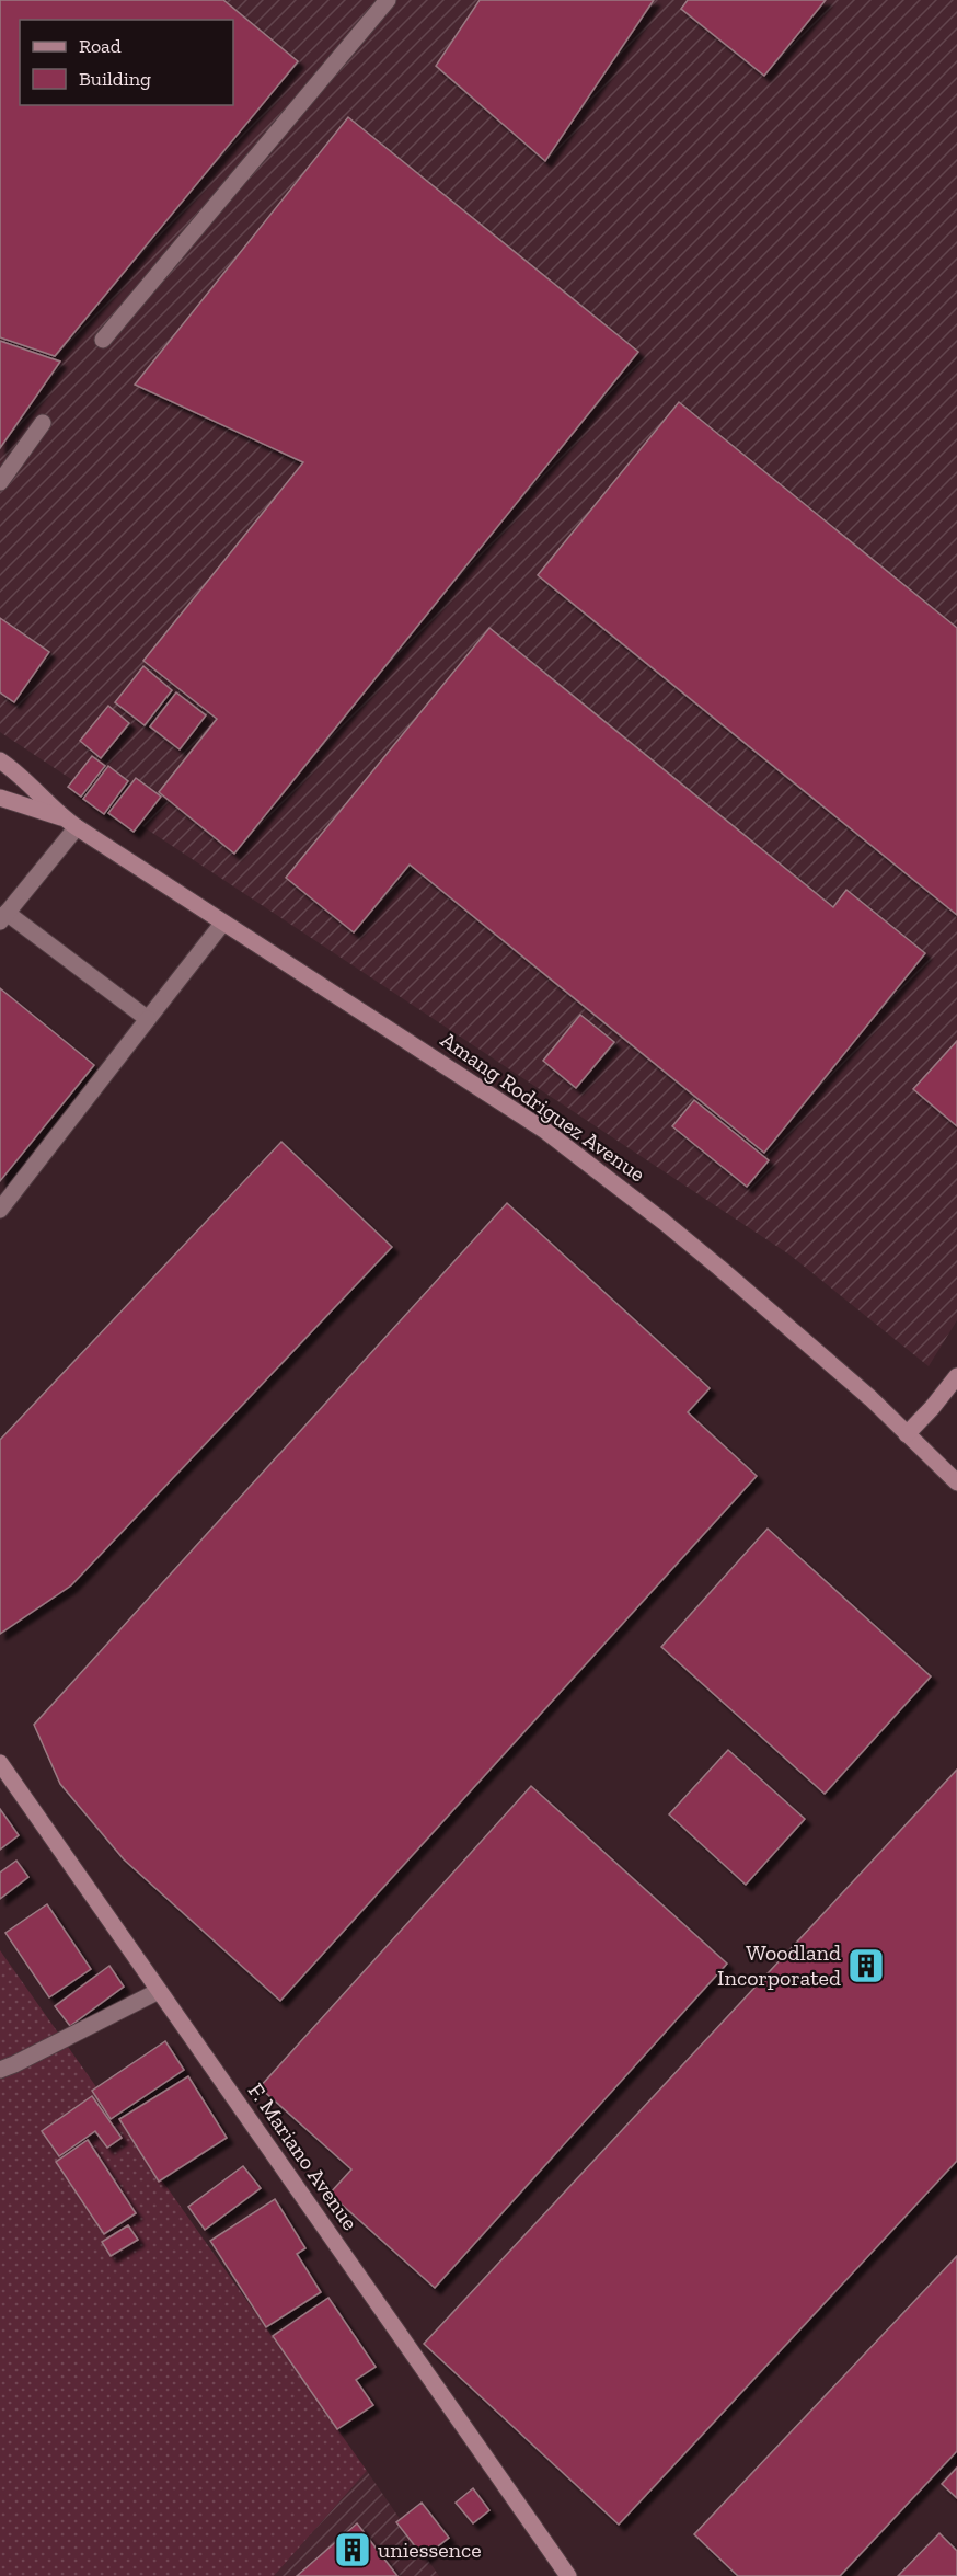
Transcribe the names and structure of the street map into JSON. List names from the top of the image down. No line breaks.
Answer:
{"streets":{"main road":["Amang Rodriguez Avenue","F. Mariano Avenue"]},"places":{"building":["Woodland Incorporated","uniessence"]},"legend":["Road","Building"]}
